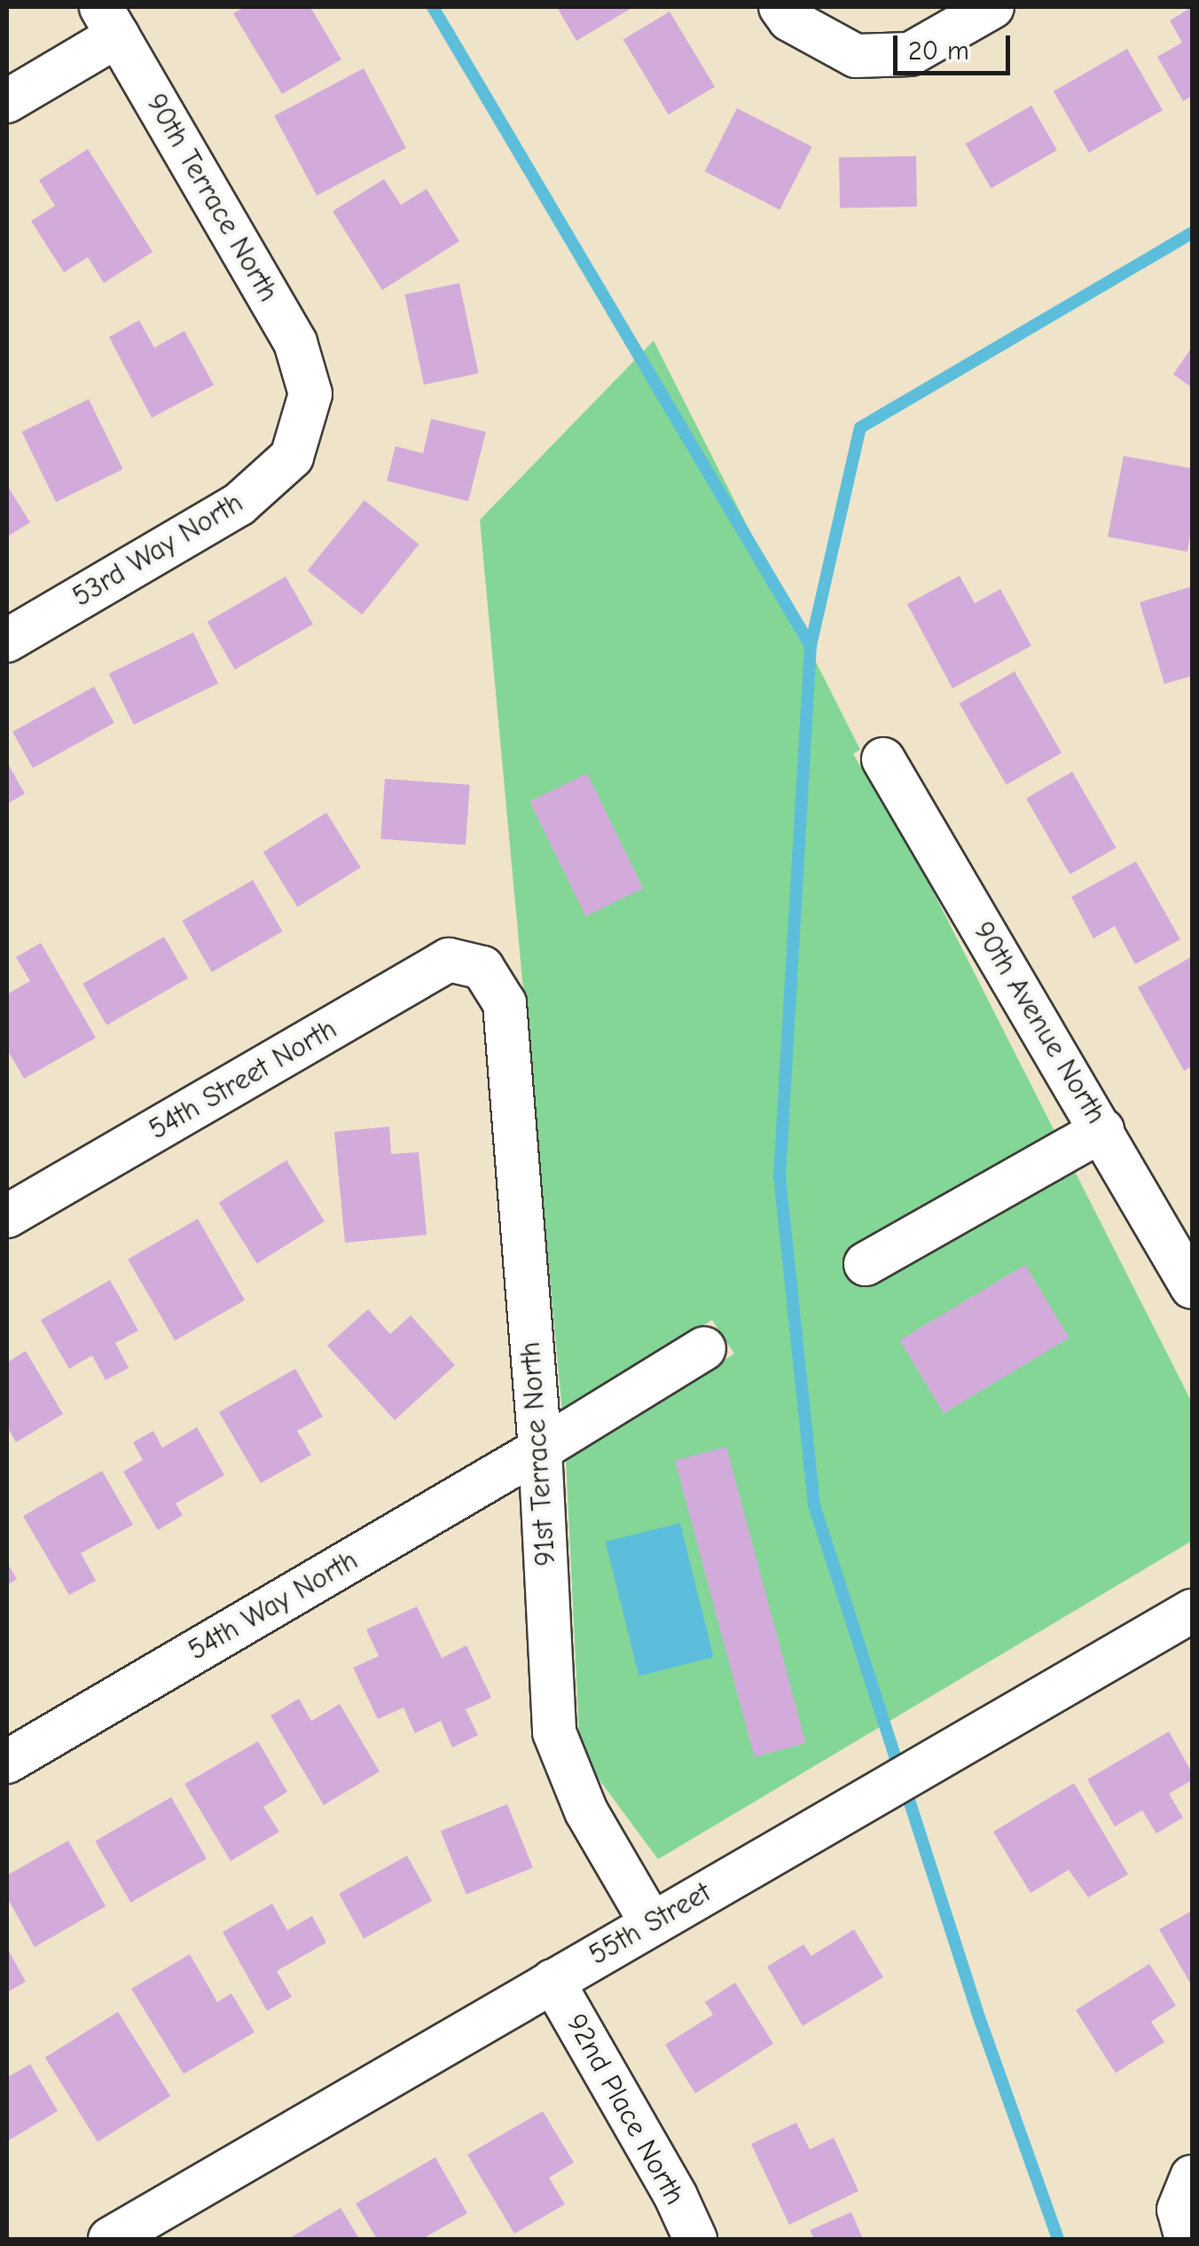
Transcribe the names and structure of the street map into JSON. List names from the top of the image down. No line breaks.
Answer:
{"streets":{"street":["90th Terrace North","53rd Way North","90th Avenue North","54th Street North","91st Terrace North","54th Way North","55th Street","92nd Place North"]},"crossings":[["90th Terrace North","53rd Way North"],["54th Street North","91st Terrace North"],["91st Terrace North","54th Way North"],["91st Terrace North","55th Street"],["55th Street","92nd Place North"]],"scale_bar":"20 m"}
